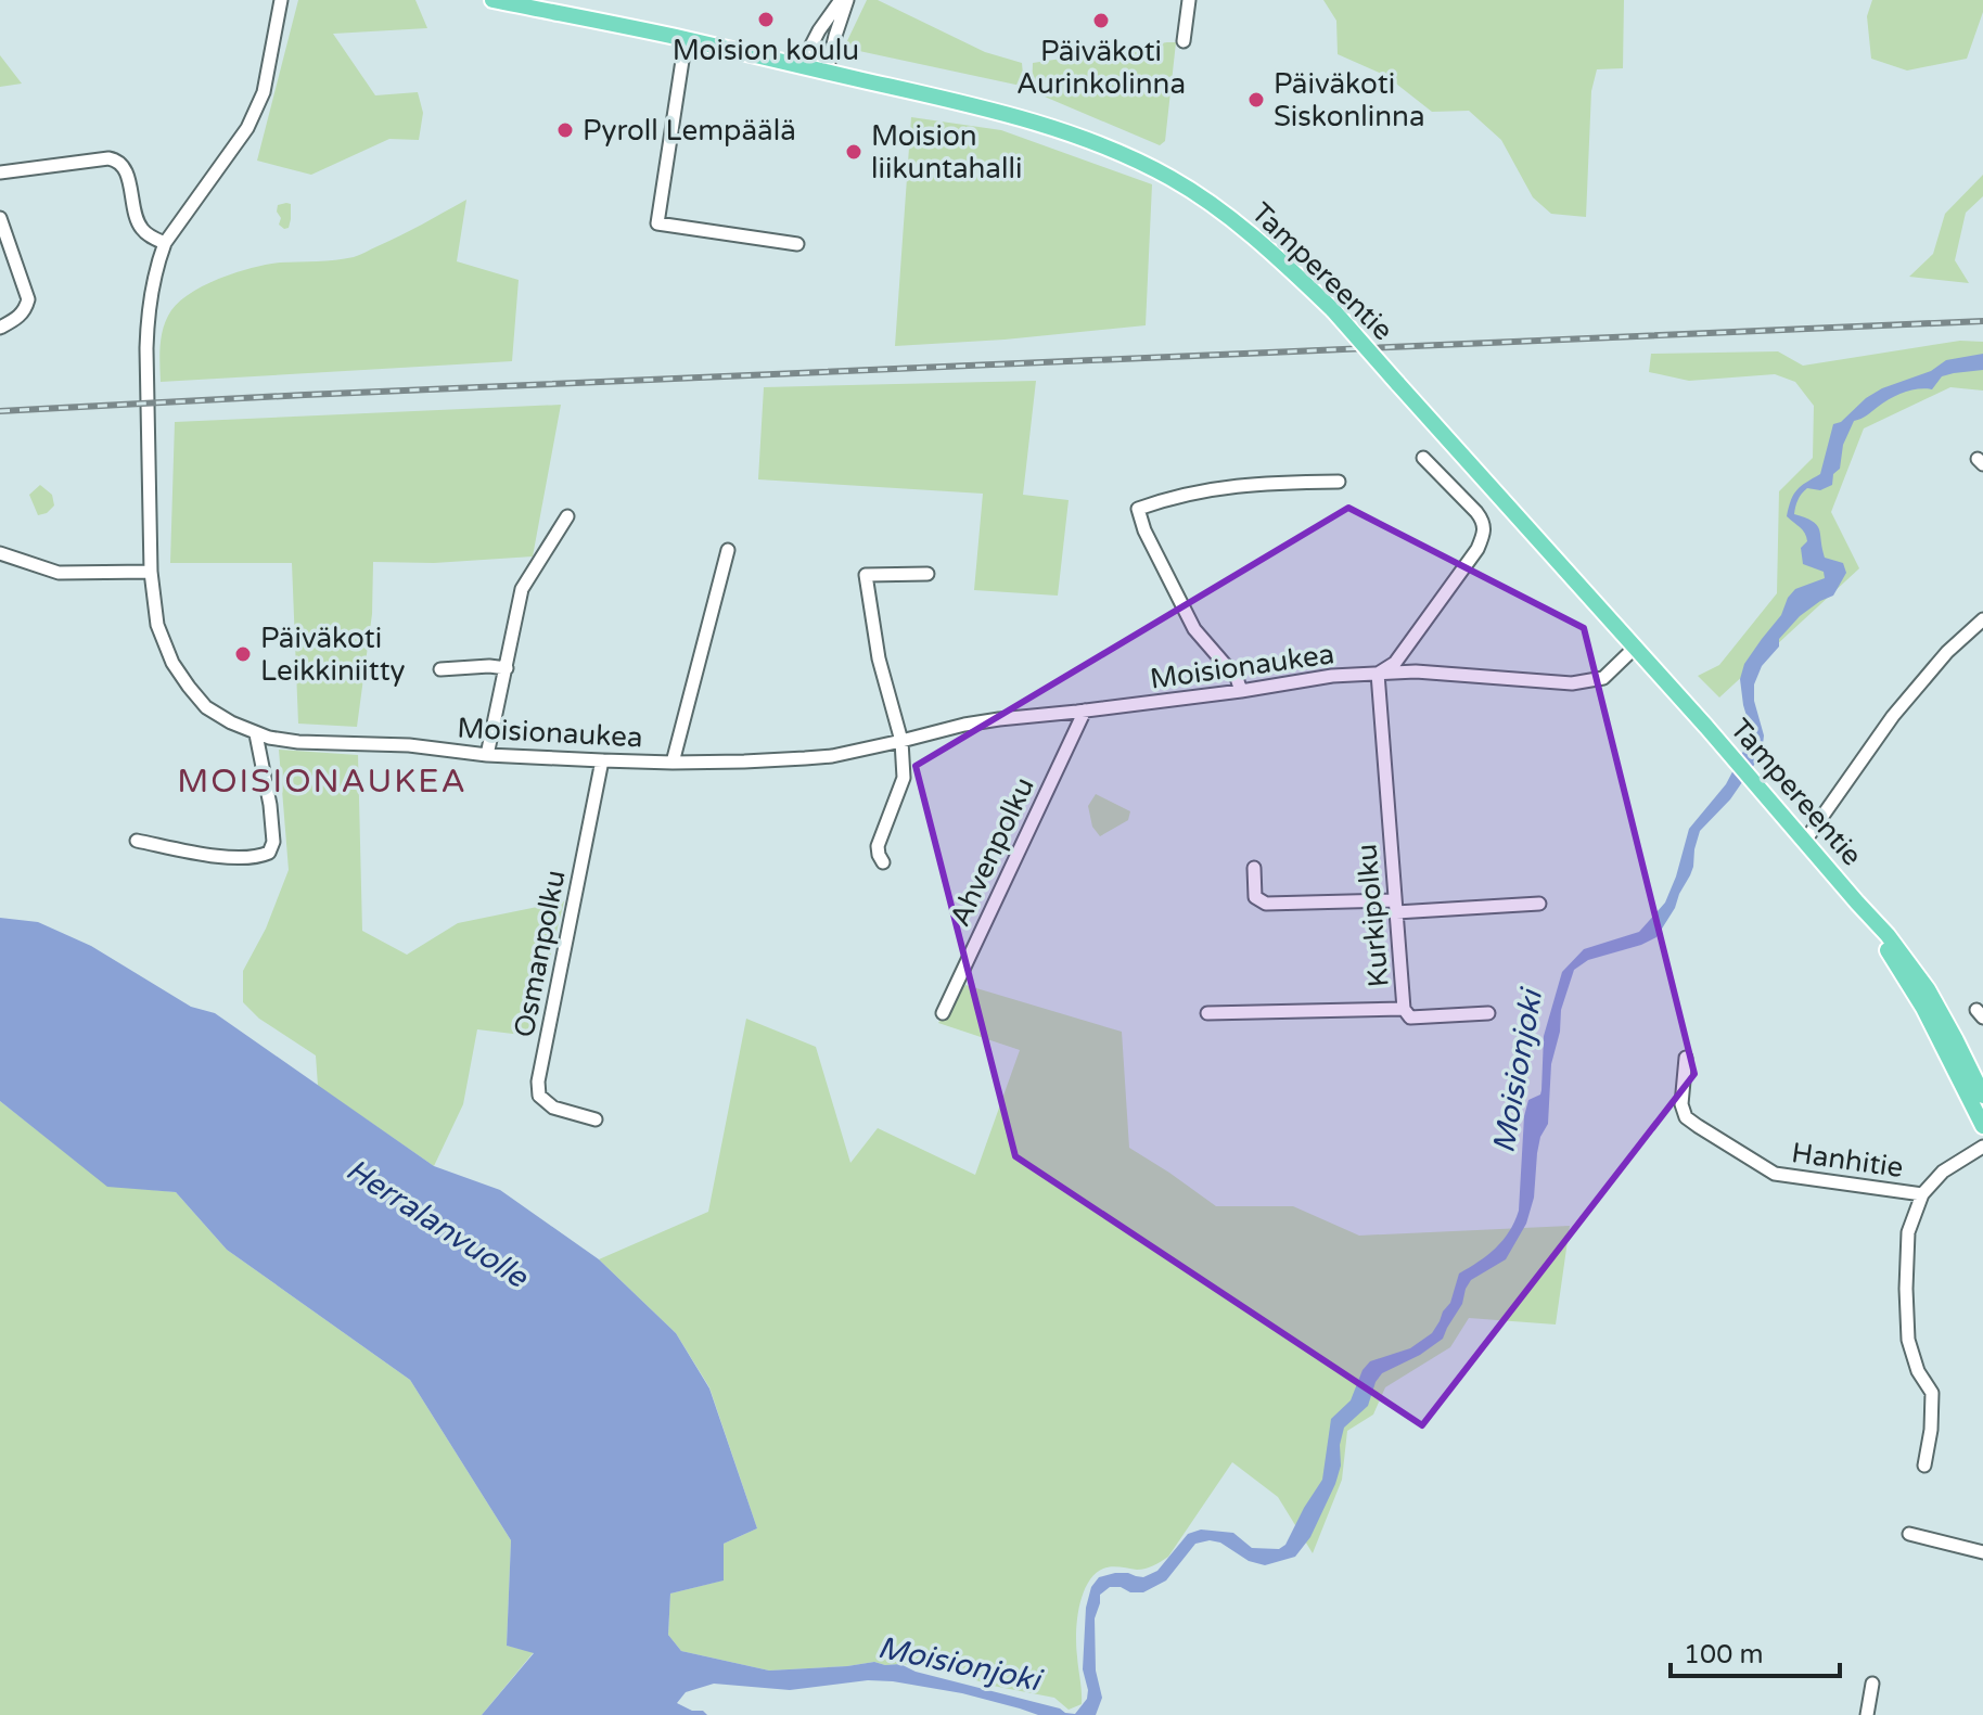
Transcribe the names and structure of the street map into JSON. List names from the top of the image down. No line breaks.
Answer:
{"streets":{"main road":["Tampereentie"],"street":["Moisionaukea","Ahvenpolku","Kurkipolku","Osmanpolku","Hanhitie"]},"crossings":[["Tampereentie","Moisionaukea"],["Moisionaukea","Ahvenpolku"],["Moisionaukea","Kurkipolku"],["Moisionaukea","Osmanpolku"]],"districts":["MOISIONAUKEA"],"water":["Moisionjoki","Herralanvuolle"],"places":["Moision koulu","Päiväkoti Aurinkolinna","Päiväkoti Siskonlinna","Pyroll Lempäälä","Moision liikuntahalli","Päiväkoti Leikkiniitty"],"scale_bar":"100 m"}
